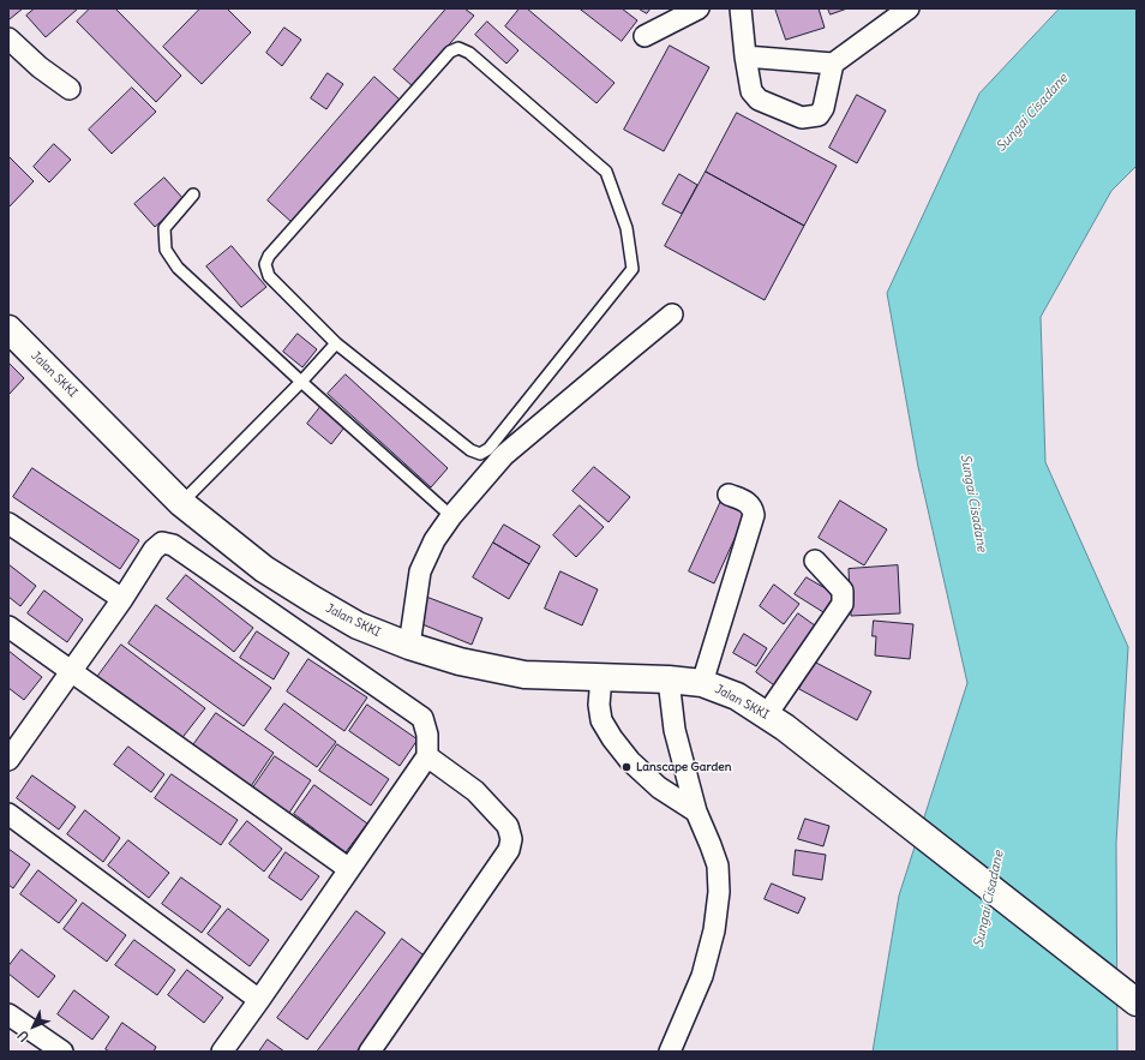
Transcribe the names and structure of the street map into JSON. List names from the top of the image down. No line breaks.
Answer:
{"streets":{"main road":["Jalan SKKI"]},"water":["Sungai Cisadane"],"places":["Lanscape Garden"],"north":"bottom left"}
